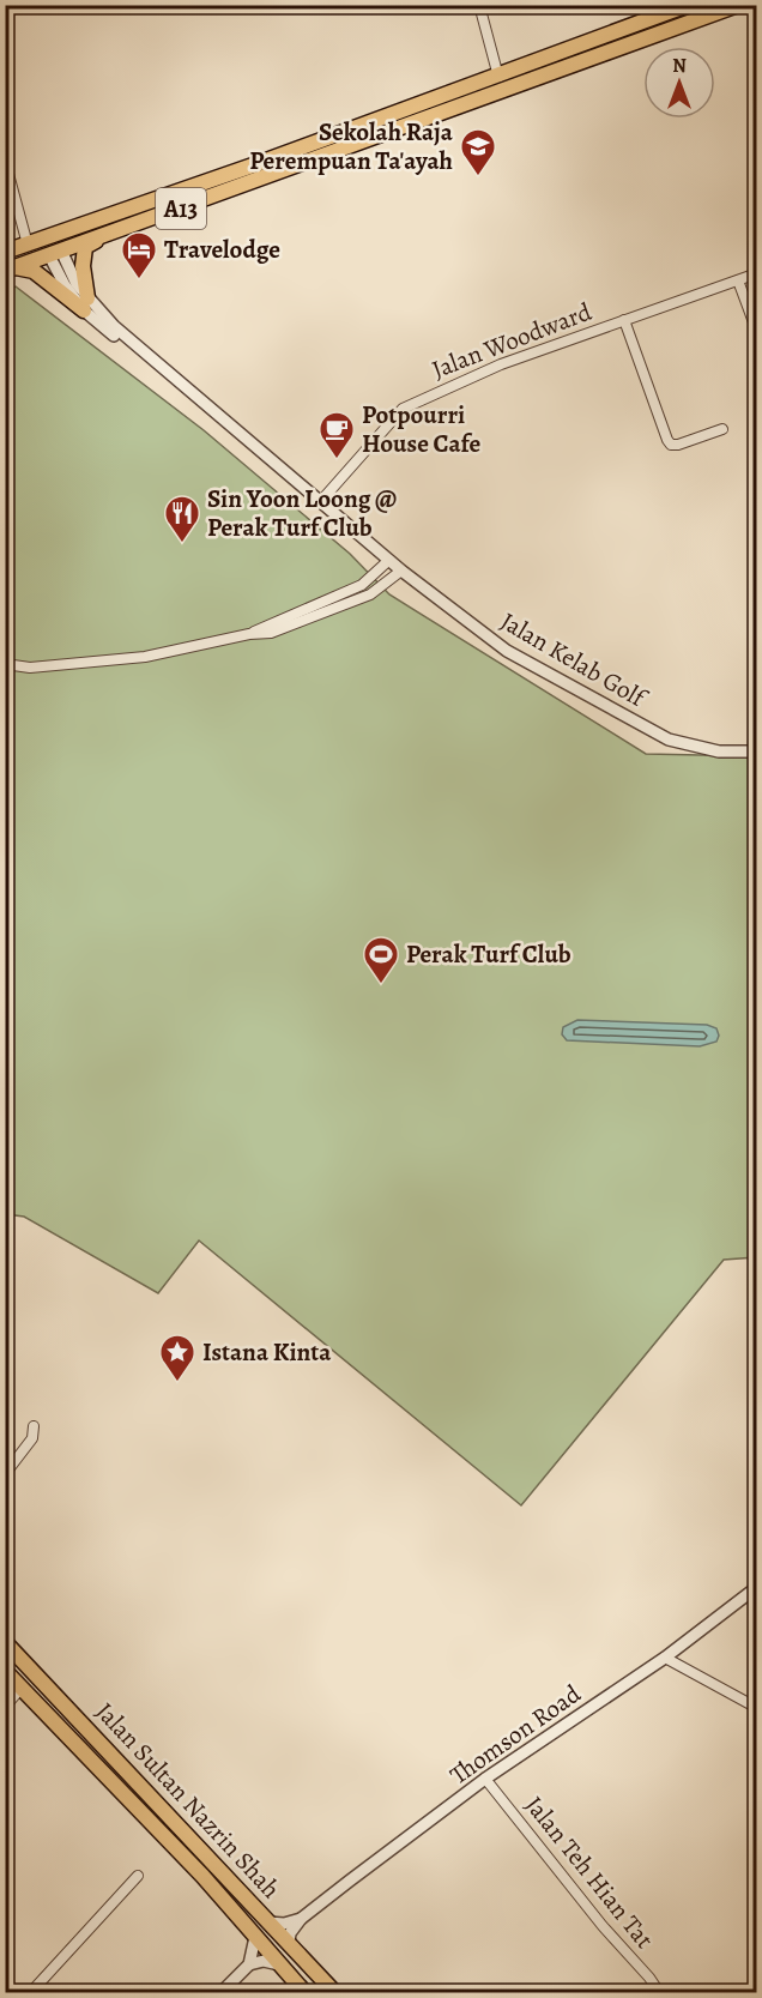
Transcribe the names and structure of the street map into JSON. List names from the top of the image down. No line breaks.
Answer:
{"streets":{"main road":["A13","Jalan Sultan Nazrin Shah"],"street":["Jalan Woodward","Jalan Kelab Golf","Thomson Road","Jalan Teh Hian Tat"]},"crossings":[["Jalan Woodward","Jalan Kelab Golf"],["Thomson Road","Jalan Sultan Nazrin Shah"],["Thomson Road","Jalan Teh Hian Tat"]],"places":{"school or university":["Sekolah Raja Perempuan Ta'ayah"],"hotel":["Travelodge"],"cafe":["Potpourri House Cafe"],"restaurant":["Sin Yoon Loong @ Perak Turf Club"],"sports":["Perak Turf Club"],"place":["Istana Kinta"]},"north":"top"}
